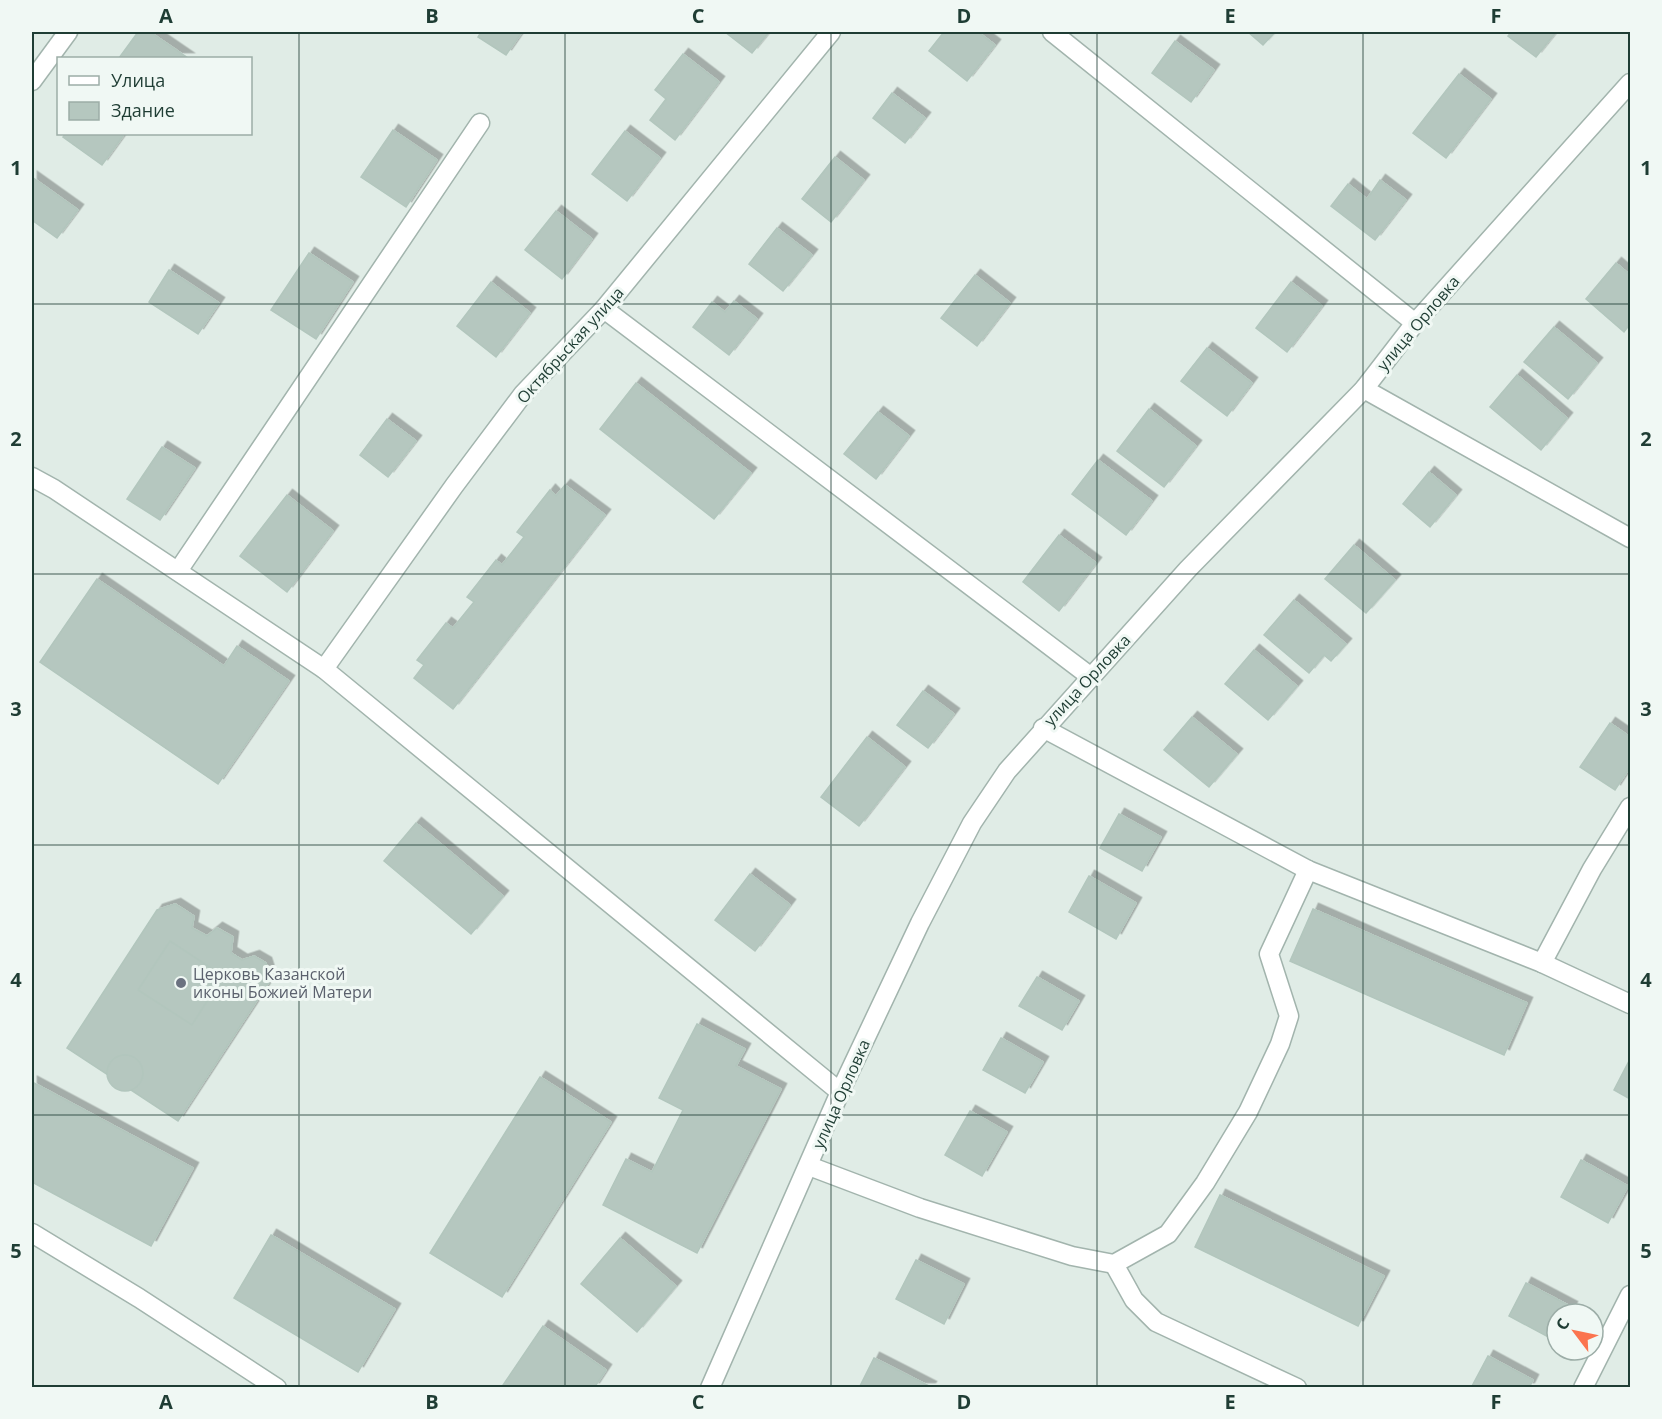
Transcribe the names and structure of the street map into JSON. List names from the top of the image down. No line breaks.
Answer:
{"streets":{"street":["улица Орловка","Октябрьская улица"]},"places":["Церковь Казанской иконы Божией Матери"],"legend":["Улица","Здание"],"north":"top left","grid":{"columns":["A","B","C","D","E","F"],"rows":["1","2","3","4","5"]}}
